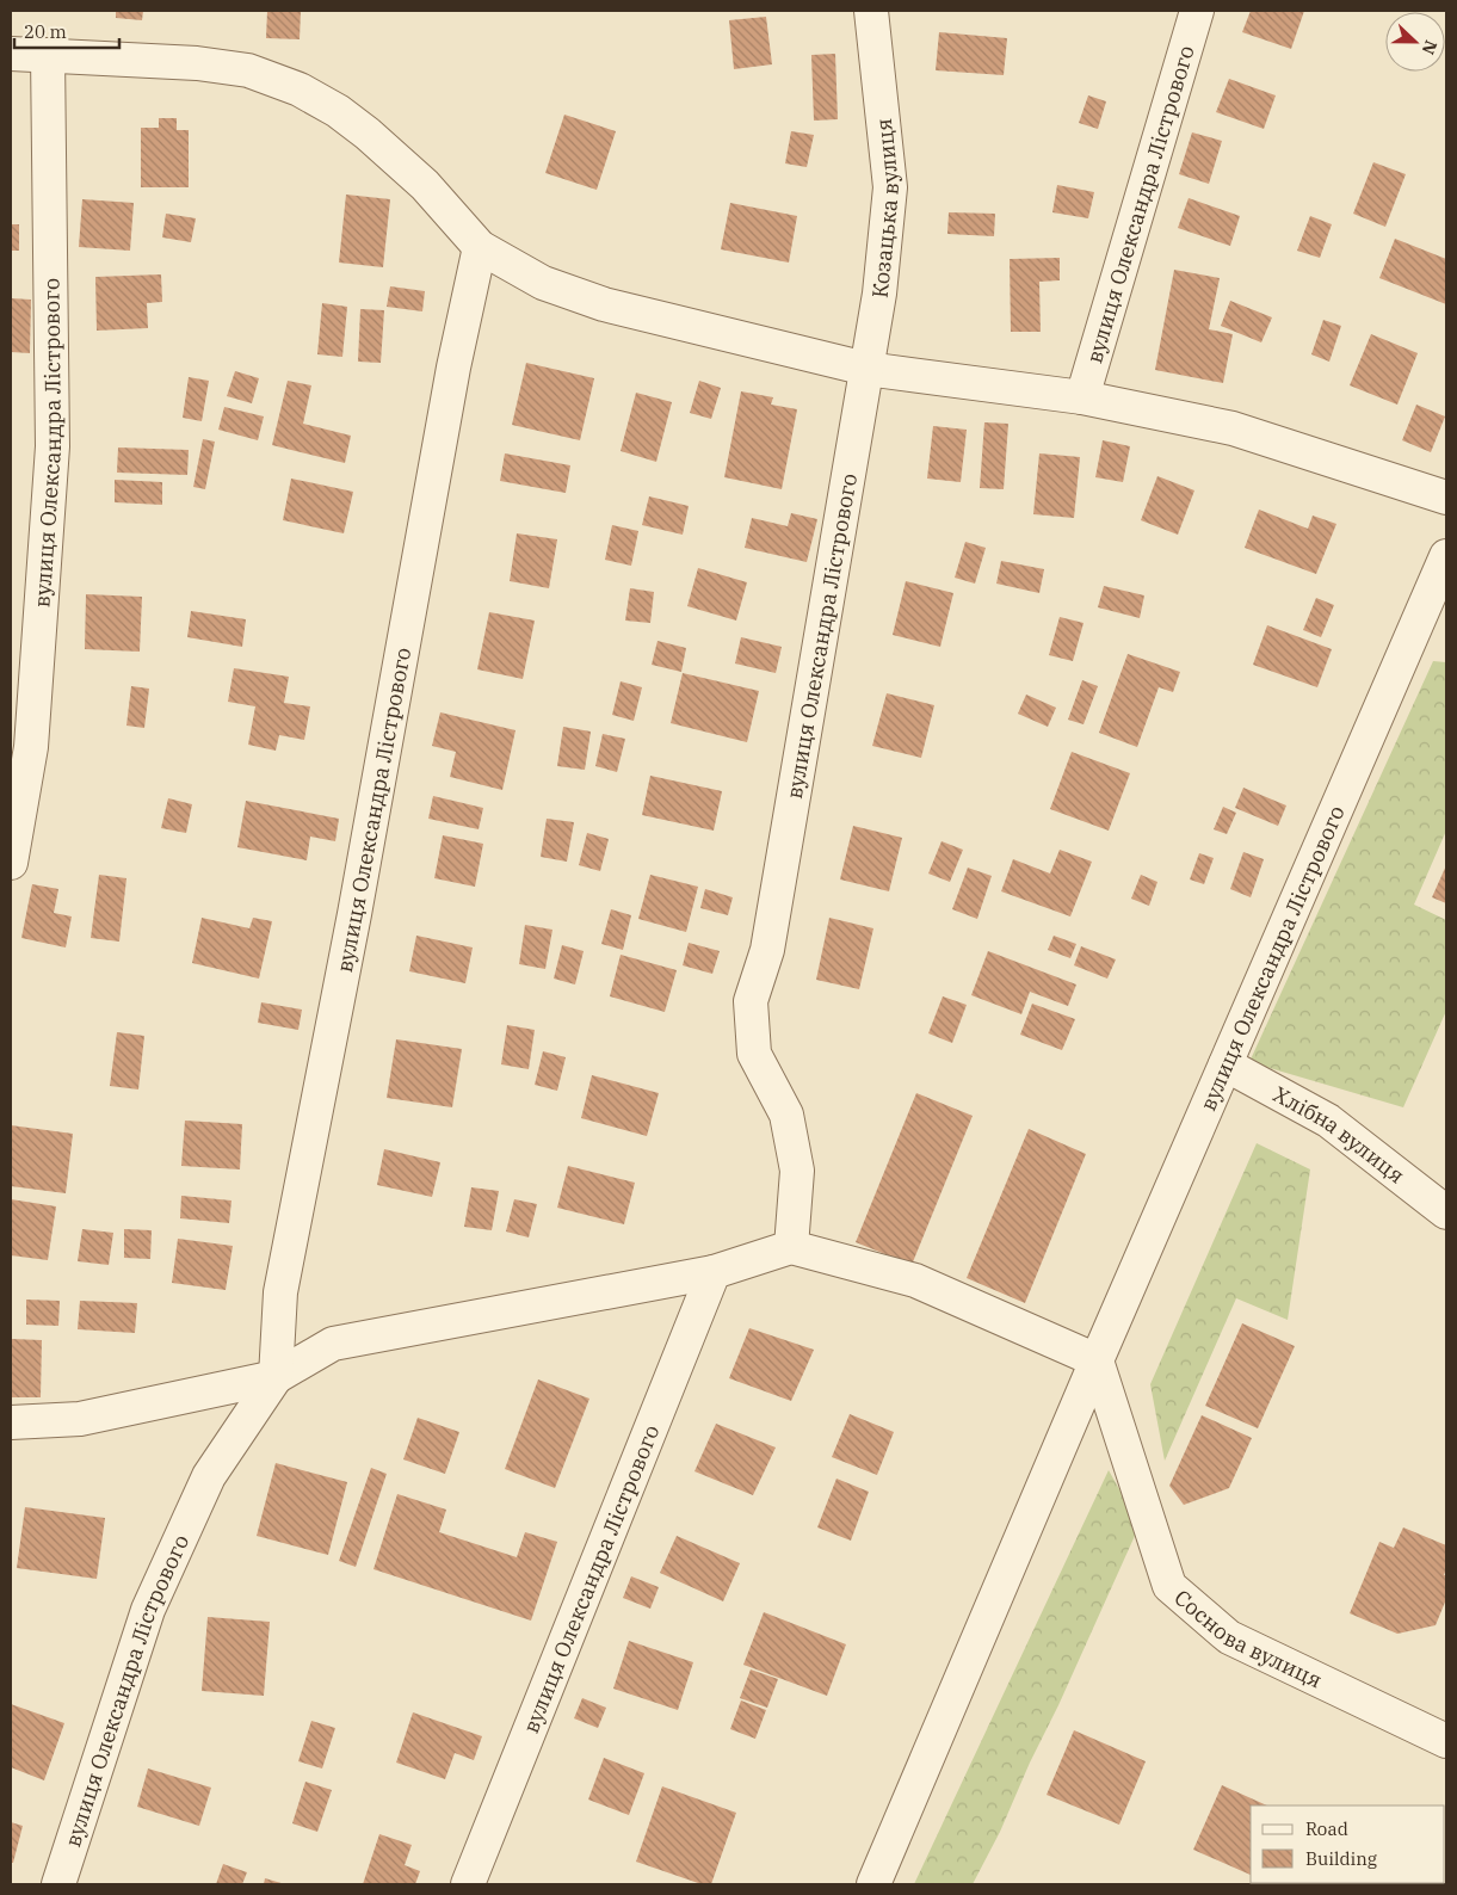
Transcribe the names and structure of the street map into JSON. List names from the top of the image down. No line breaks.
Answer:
{"streets":{"street":["вулиця Олександра Лістрового","Козацька вулиця","Хлібна вулиця","Соснова вулиця"]},"crossings":[["вулиця Олександра Лістрового","Козацька вулиця"],["вулиця Олександра Лістрового","Хлібна вулиця"],["вулиця Олександра Лістрового","Соснова вулиця"]],"legend":["Road","Building"],"scale_bar":"20 m","north":"right"}
